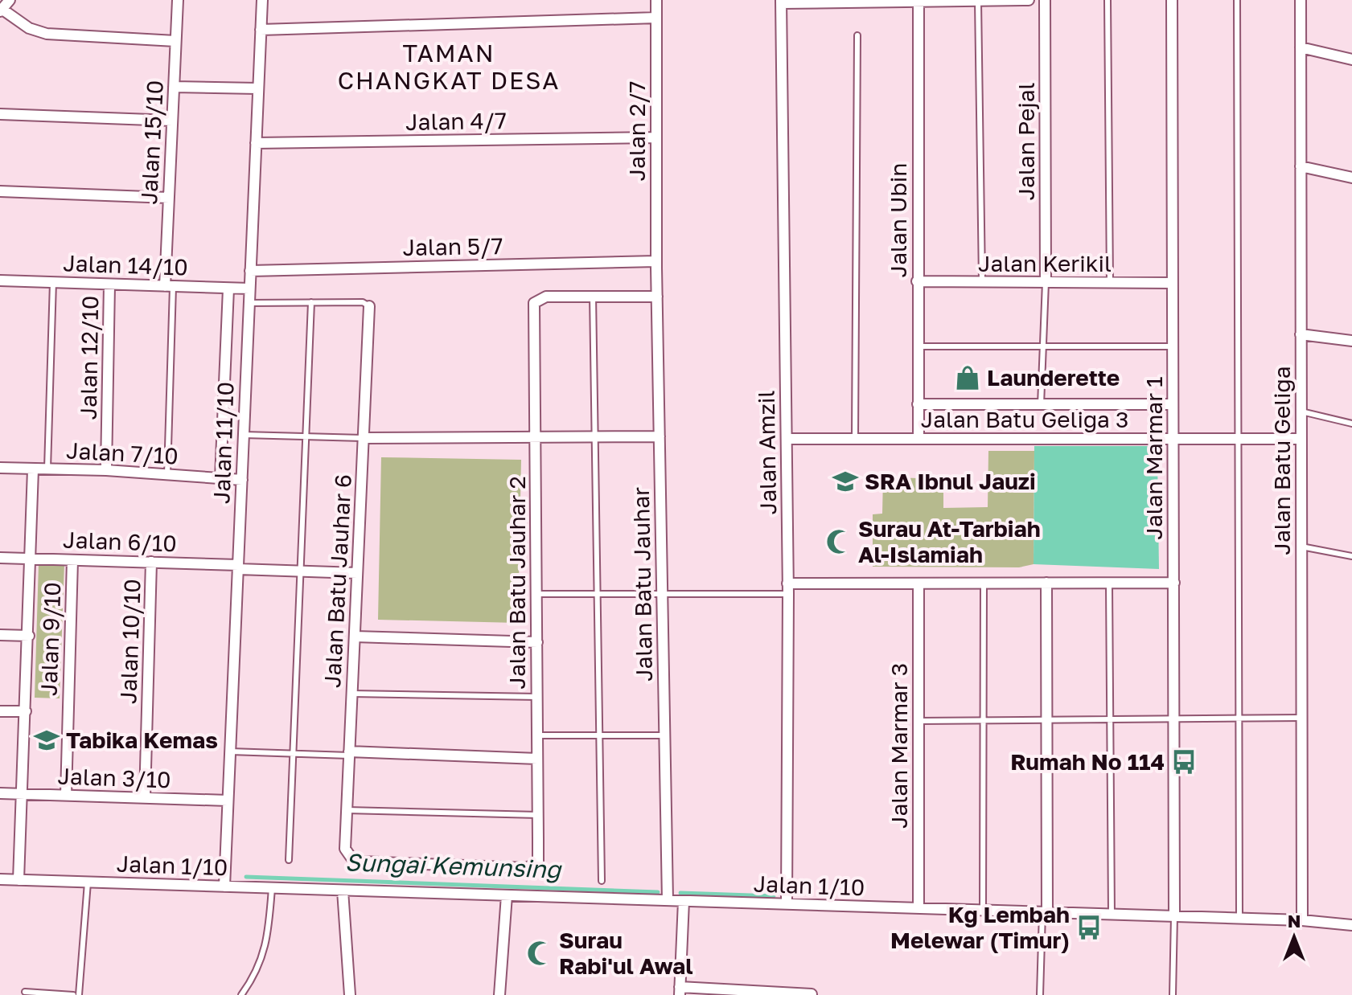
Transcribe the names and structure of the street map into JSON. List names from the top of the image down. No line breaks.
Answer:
{"streets":{"street":["Jalan 4/7","Jalan 2/7","Jalan Pejal","Jalan 15/10","Jalan Ubin","Jalan 5/7","Jalan Kerikil","Jalan 14/10","Jalan 12/10","Jalan Batu Geliga 3","Jalan 11/10","Jalan Amzil","Jalan 7/10","Jalan Marmar 1","Jalan Batu Geliga","Jalan 6/10","Jalan Batu Jauhar 6","Jalan Batu Jauhar 2","Jalan Batu Jauhar","Jalan 9/10","Jalan 10/10","Jalan Marmar 3","Jalan 3/10","Jalan 1/10"]},"crossings":[["Jalan 4/7","Jalan 2/7"],["Jalan 4/7","Jalan 11/10"],["Jalan 2/7","Jalan 5/7"],["Jalan 2/7","Jalan Batu Jauhar"],["Jalan Pejal","Jalan Kerikil"],["Jalan 15/10","Jalan 14/10"],["Jalan Ubin","Jalan Kerikil"],["Jalan Ubin","Jalan Batu Geliga 3"],["Jalan 5/7","Jalan 11/10"],["Jalan 5/7","Jalan Batu Jauhar"],["Jalan Kerikil","Jalan Marmar 1"],["Jalan 14/10","Jalan 12/10"],["Jalan 14/10","Jalan 11/10"],["Jalan 12/10","Jalan 7/10"],["Jalan Batu Geliga 3","Jalan Amzil"],["Jalan Batu Geliga 3","Jalan Marmar 1"],["Jalan Batu Geliga 3","Jalan Batu Geliga"],["Jalan 11/10","Jalan 7/10"],["Jalan 11/10","Jalan 6/10"],["Jalan 11/10","Jalan 3/10"],["Jalan 11/10","Jalan 1/10"],["Jalan Amzil","Jalan 1/10"],["Jalan Marmar 1","Jalan 1/10"],["Jalan Batu Geliga","Jalan 1/10"],["Jalan 6/10","Jalan Batu Jauhar 6"],["Jalan 6/10","Jalan 9/10"],["Jalan 6/10","Jalan 10/10"],["Jalan Batu Jauhar 6","Jalan Batu Jauhar 2"],["Jalan Batu Jauhar","Jalan 1/10"],["Jalan 9/10","Jalan 3/10"],["Jalan 10/10","Jalan 3/10"],["Jalan Marmar 3","Jalan 1/10"]],"districts":["TAMAN CHANGKAT DESA"],"water":["Sungai Kemunsing"],"places":{"shop":["Launderette"],"school or university":["SRA Ibnul Jauzi","Tabika Kemas"],"mosque":["Surau At-Tarbiah Al-Islamiah","Surau Rabi'ul Awal"],"bus stop":["Rumah No 114","Kg Lembah Melewar (Timur)"]},"north":"top"}
